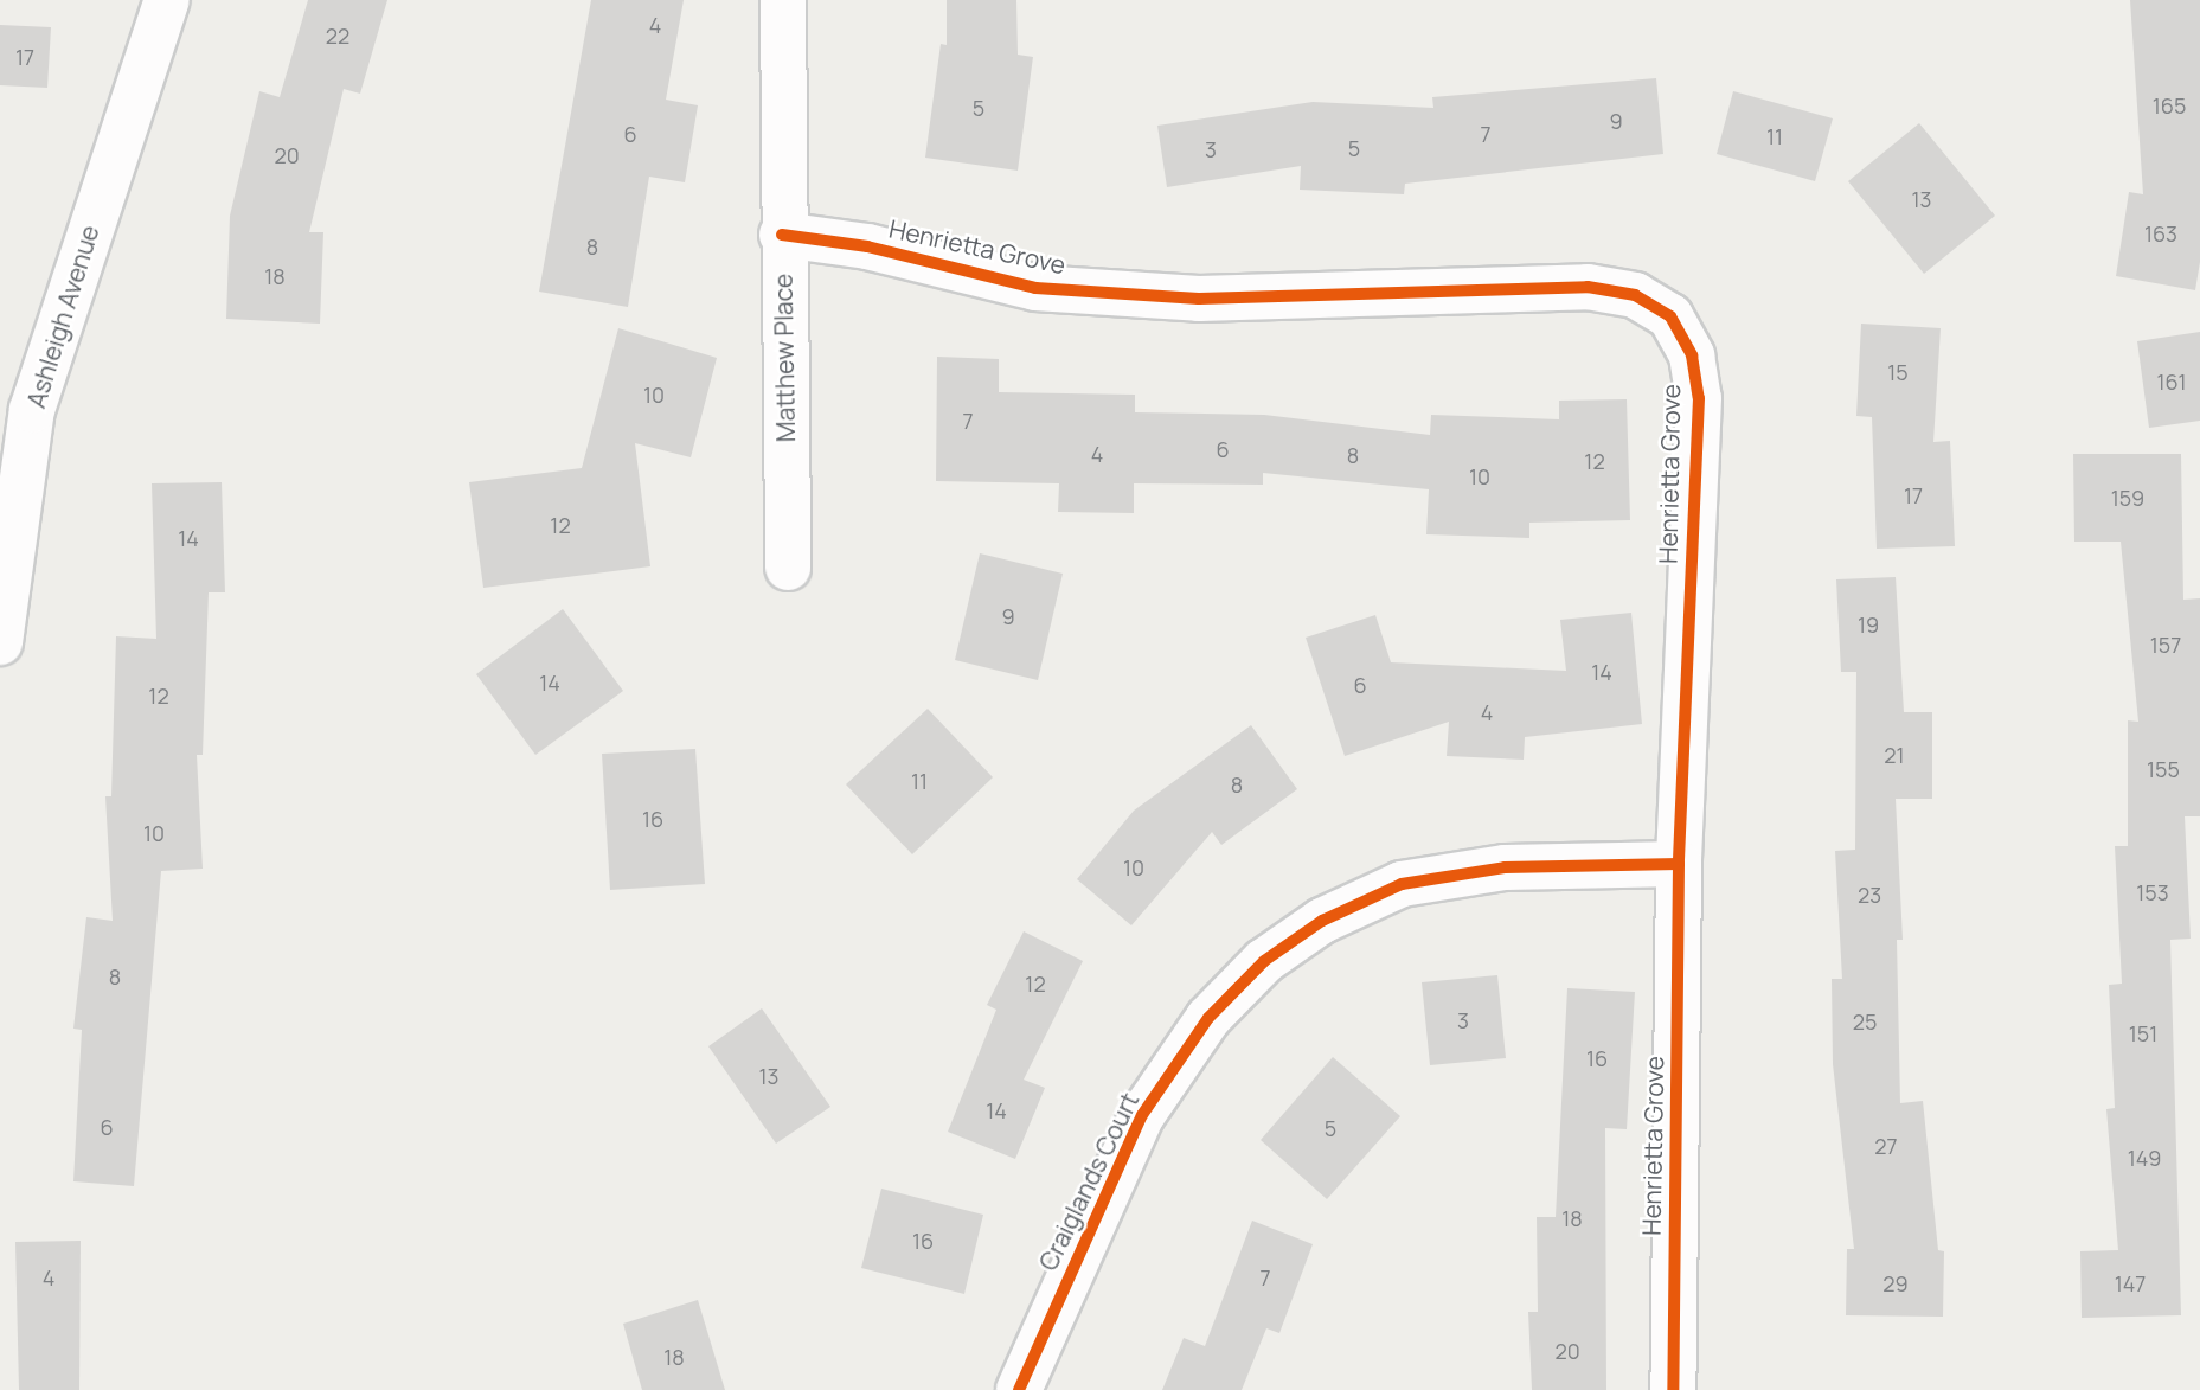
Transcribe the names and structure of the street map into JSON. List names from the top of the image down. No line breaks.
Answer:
{"streets":{"street":["Henrietta Grove","Ashleigh Avenue","Matthew Place","Craiglands Court"]},"crossings":[["Henrietta Grove","Matthew Place"],["Henrietta Grove","Craiglands Court"]],"house_numbers":["4","22","17","165","5","9","6","7","11","5","3","20","13","163","8","18","15","161","10","7","6","4","8","12","10","17","159","12","14","9","19","157","14","14","6","12","4","21","155","11","8","16","10","10","153","23","8","12","3","25","151","16","13","14","6","5","27","149","18","16","4","7","29","147","20","18"]}
